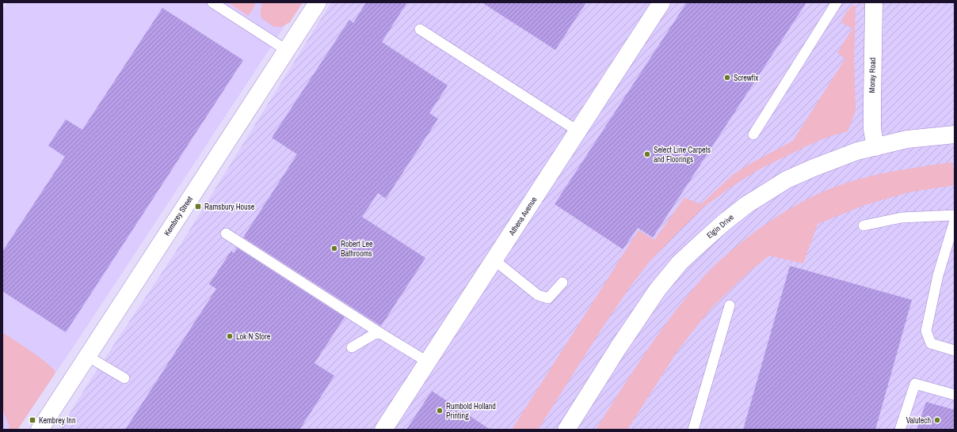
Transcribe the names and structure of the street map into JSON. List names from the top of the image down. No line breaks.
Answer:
{"streets":{"street":["Moray Road","Kembrey Street","Athena Avenue","Elgin Drive"]},"crossings":[["Moray Road","Elgin Drive"]],"places":{"other":["Screwfix","Select Line Carpets and Floorings","Robert Lee Bathrooms","Lok N Store","Rumbold Holland Printing","Valutech"],"transit":["Ramsbury House","Kembrey Inn"]}}
